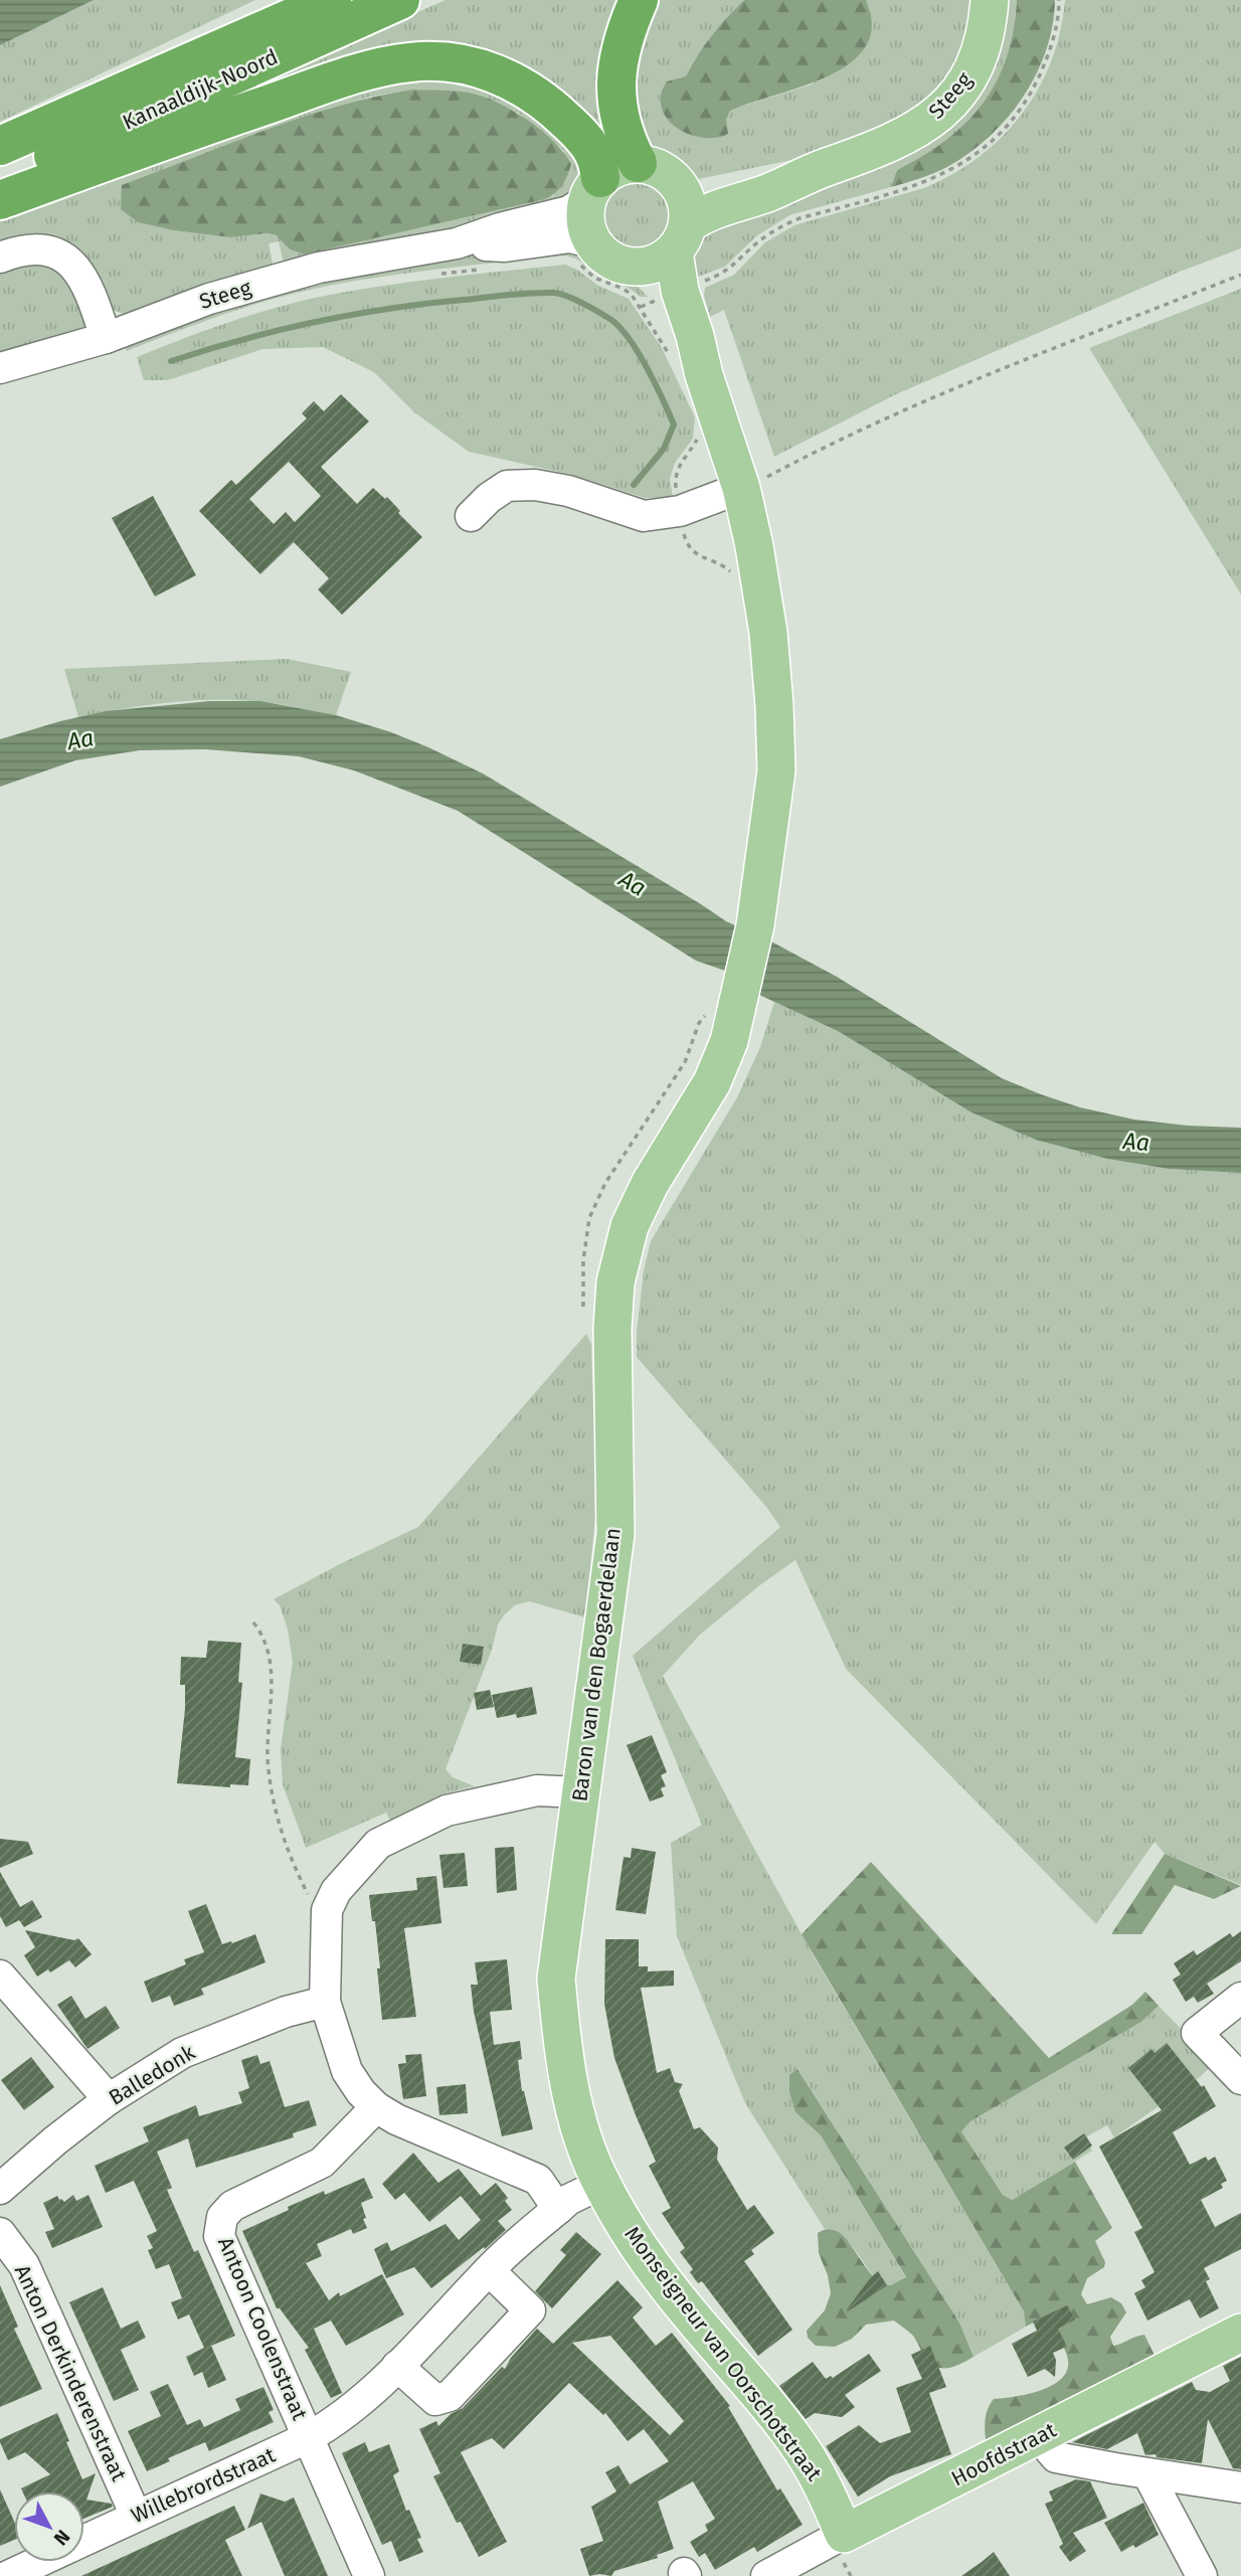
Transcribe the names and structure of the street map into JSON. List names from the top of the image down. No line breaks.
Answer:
{"streets":{"highway":["Kanaaldijk-Noord"],"main road":["Steeg","Baron van den Bogaerdelaan","Monseigneur van Oorschotstraat","Hoofdstraat"],"street":["Balledonk","Antoon Coolenstraat","Anton Derkinderenstraat","Willebrordstraat"]},"crossings":[["Steeg","Baron van den Bogaerdelaan"],["Baron van den Bogaerdelaan","Monseigneur van Oorschotstraat"],["Antoon Coolenstraat","Willebrordstraat"],["Monseigneur van Oorschotstraat","Hoofdstraat"],["Anton Derkinderenstraat","Willebrordstraat"]],"water":["Aa"],"north":"bottom right"}
